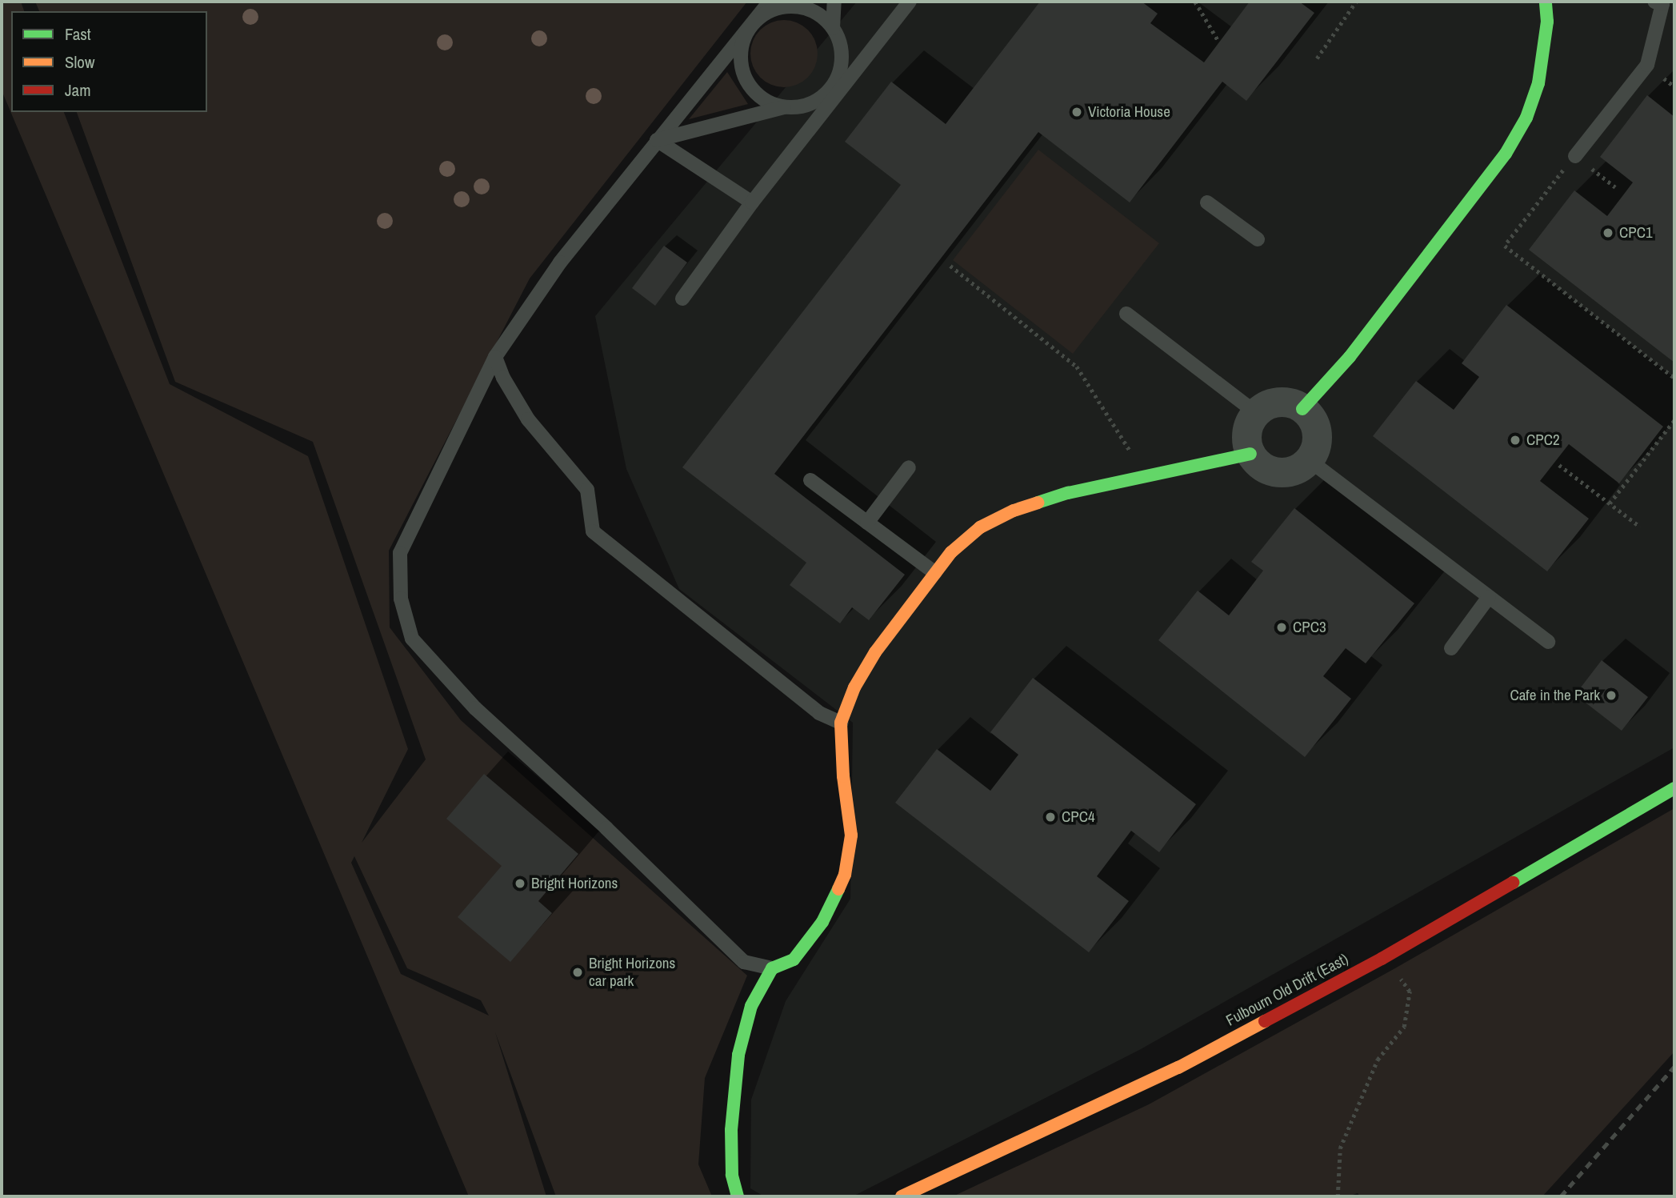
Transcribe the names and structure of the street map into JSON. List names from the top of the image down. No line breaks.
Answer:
{"streets":{"street":["Fulbourn Old Drift (East)"]},"places":["Victoria House","CPC1","CPC2","CPC3","Cafe in the Park","CPC4","Bright Horizons","Bright Horizons car park"],"legend":["Fast","Slow","Jam"]}
